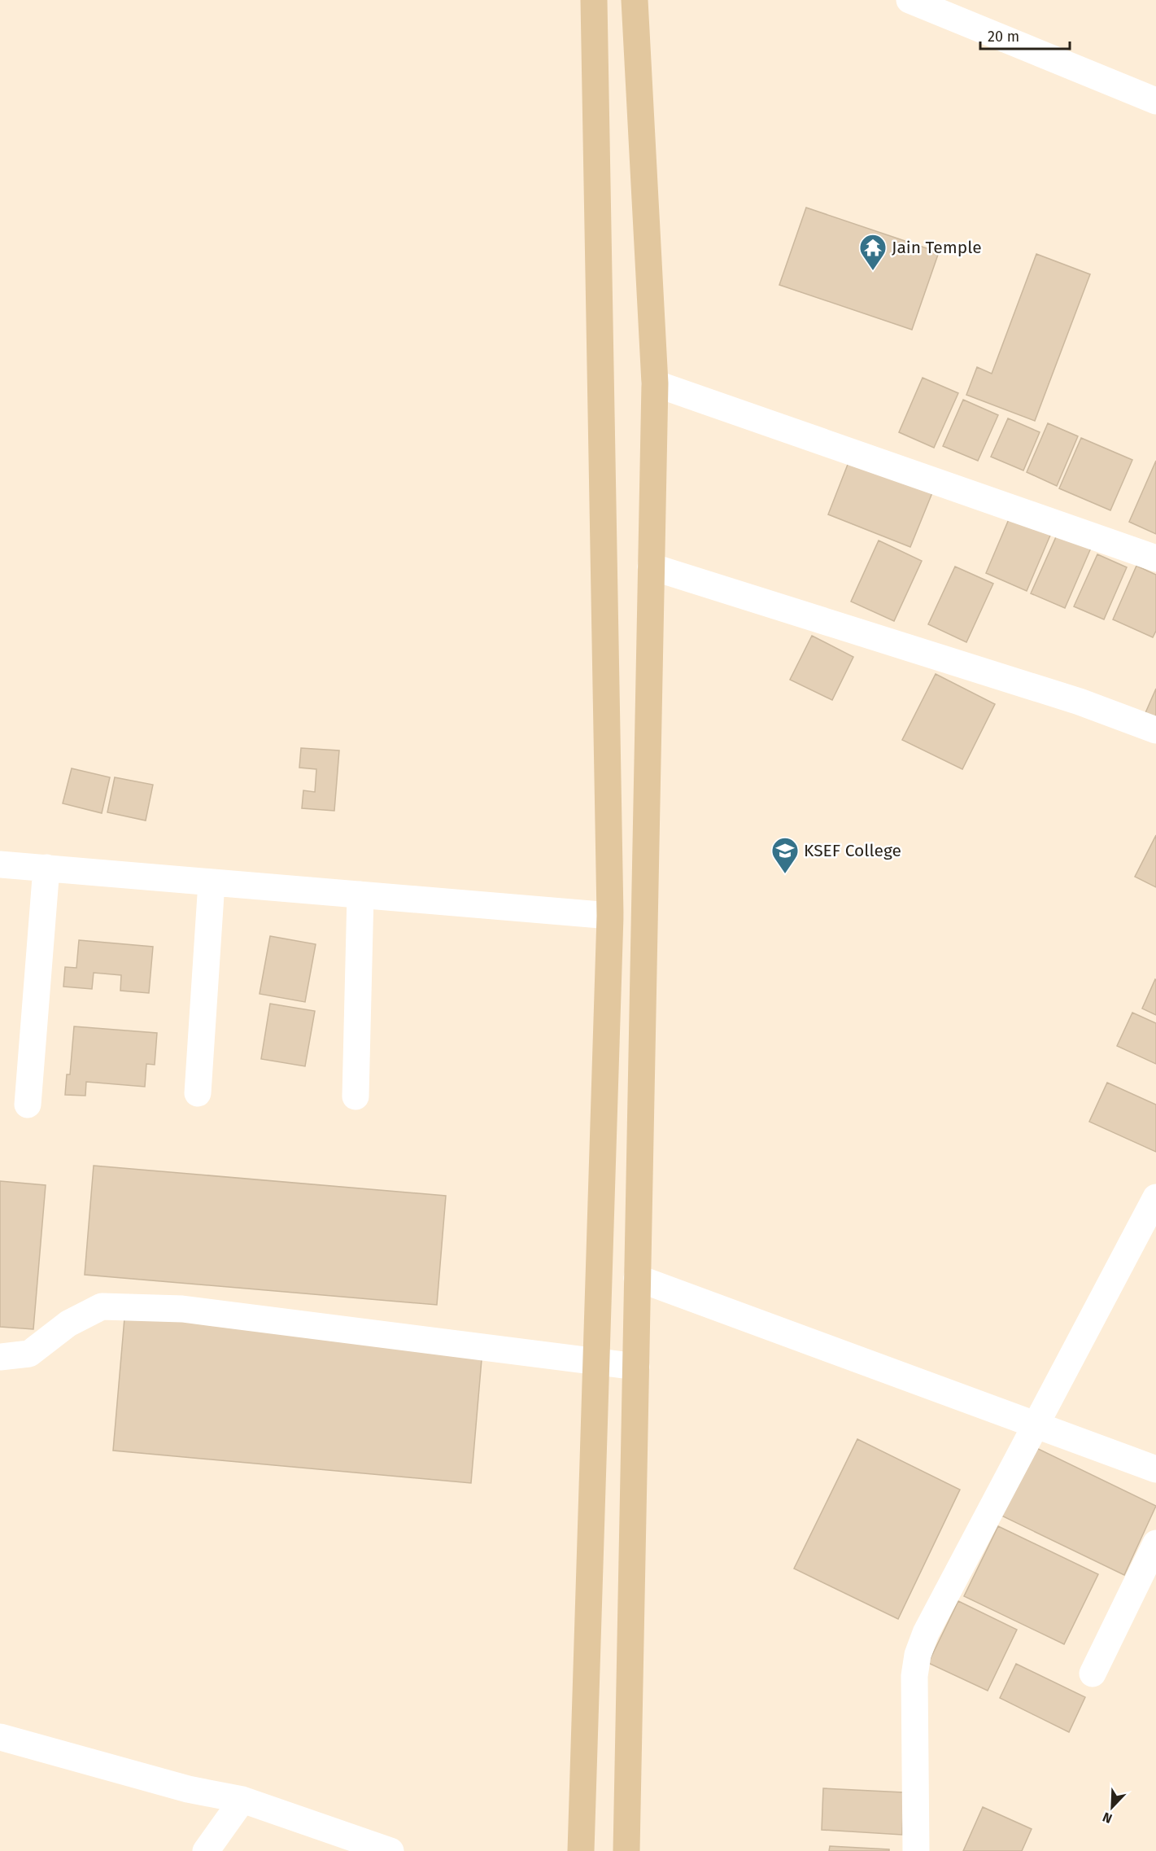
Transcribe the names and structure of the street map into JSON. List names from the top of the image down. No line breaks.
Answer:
{"places":{"temple":["Jain Temple"],"school or university":["KSEF College"]},"scale_bar":"20 m","north":"bottom left"}
